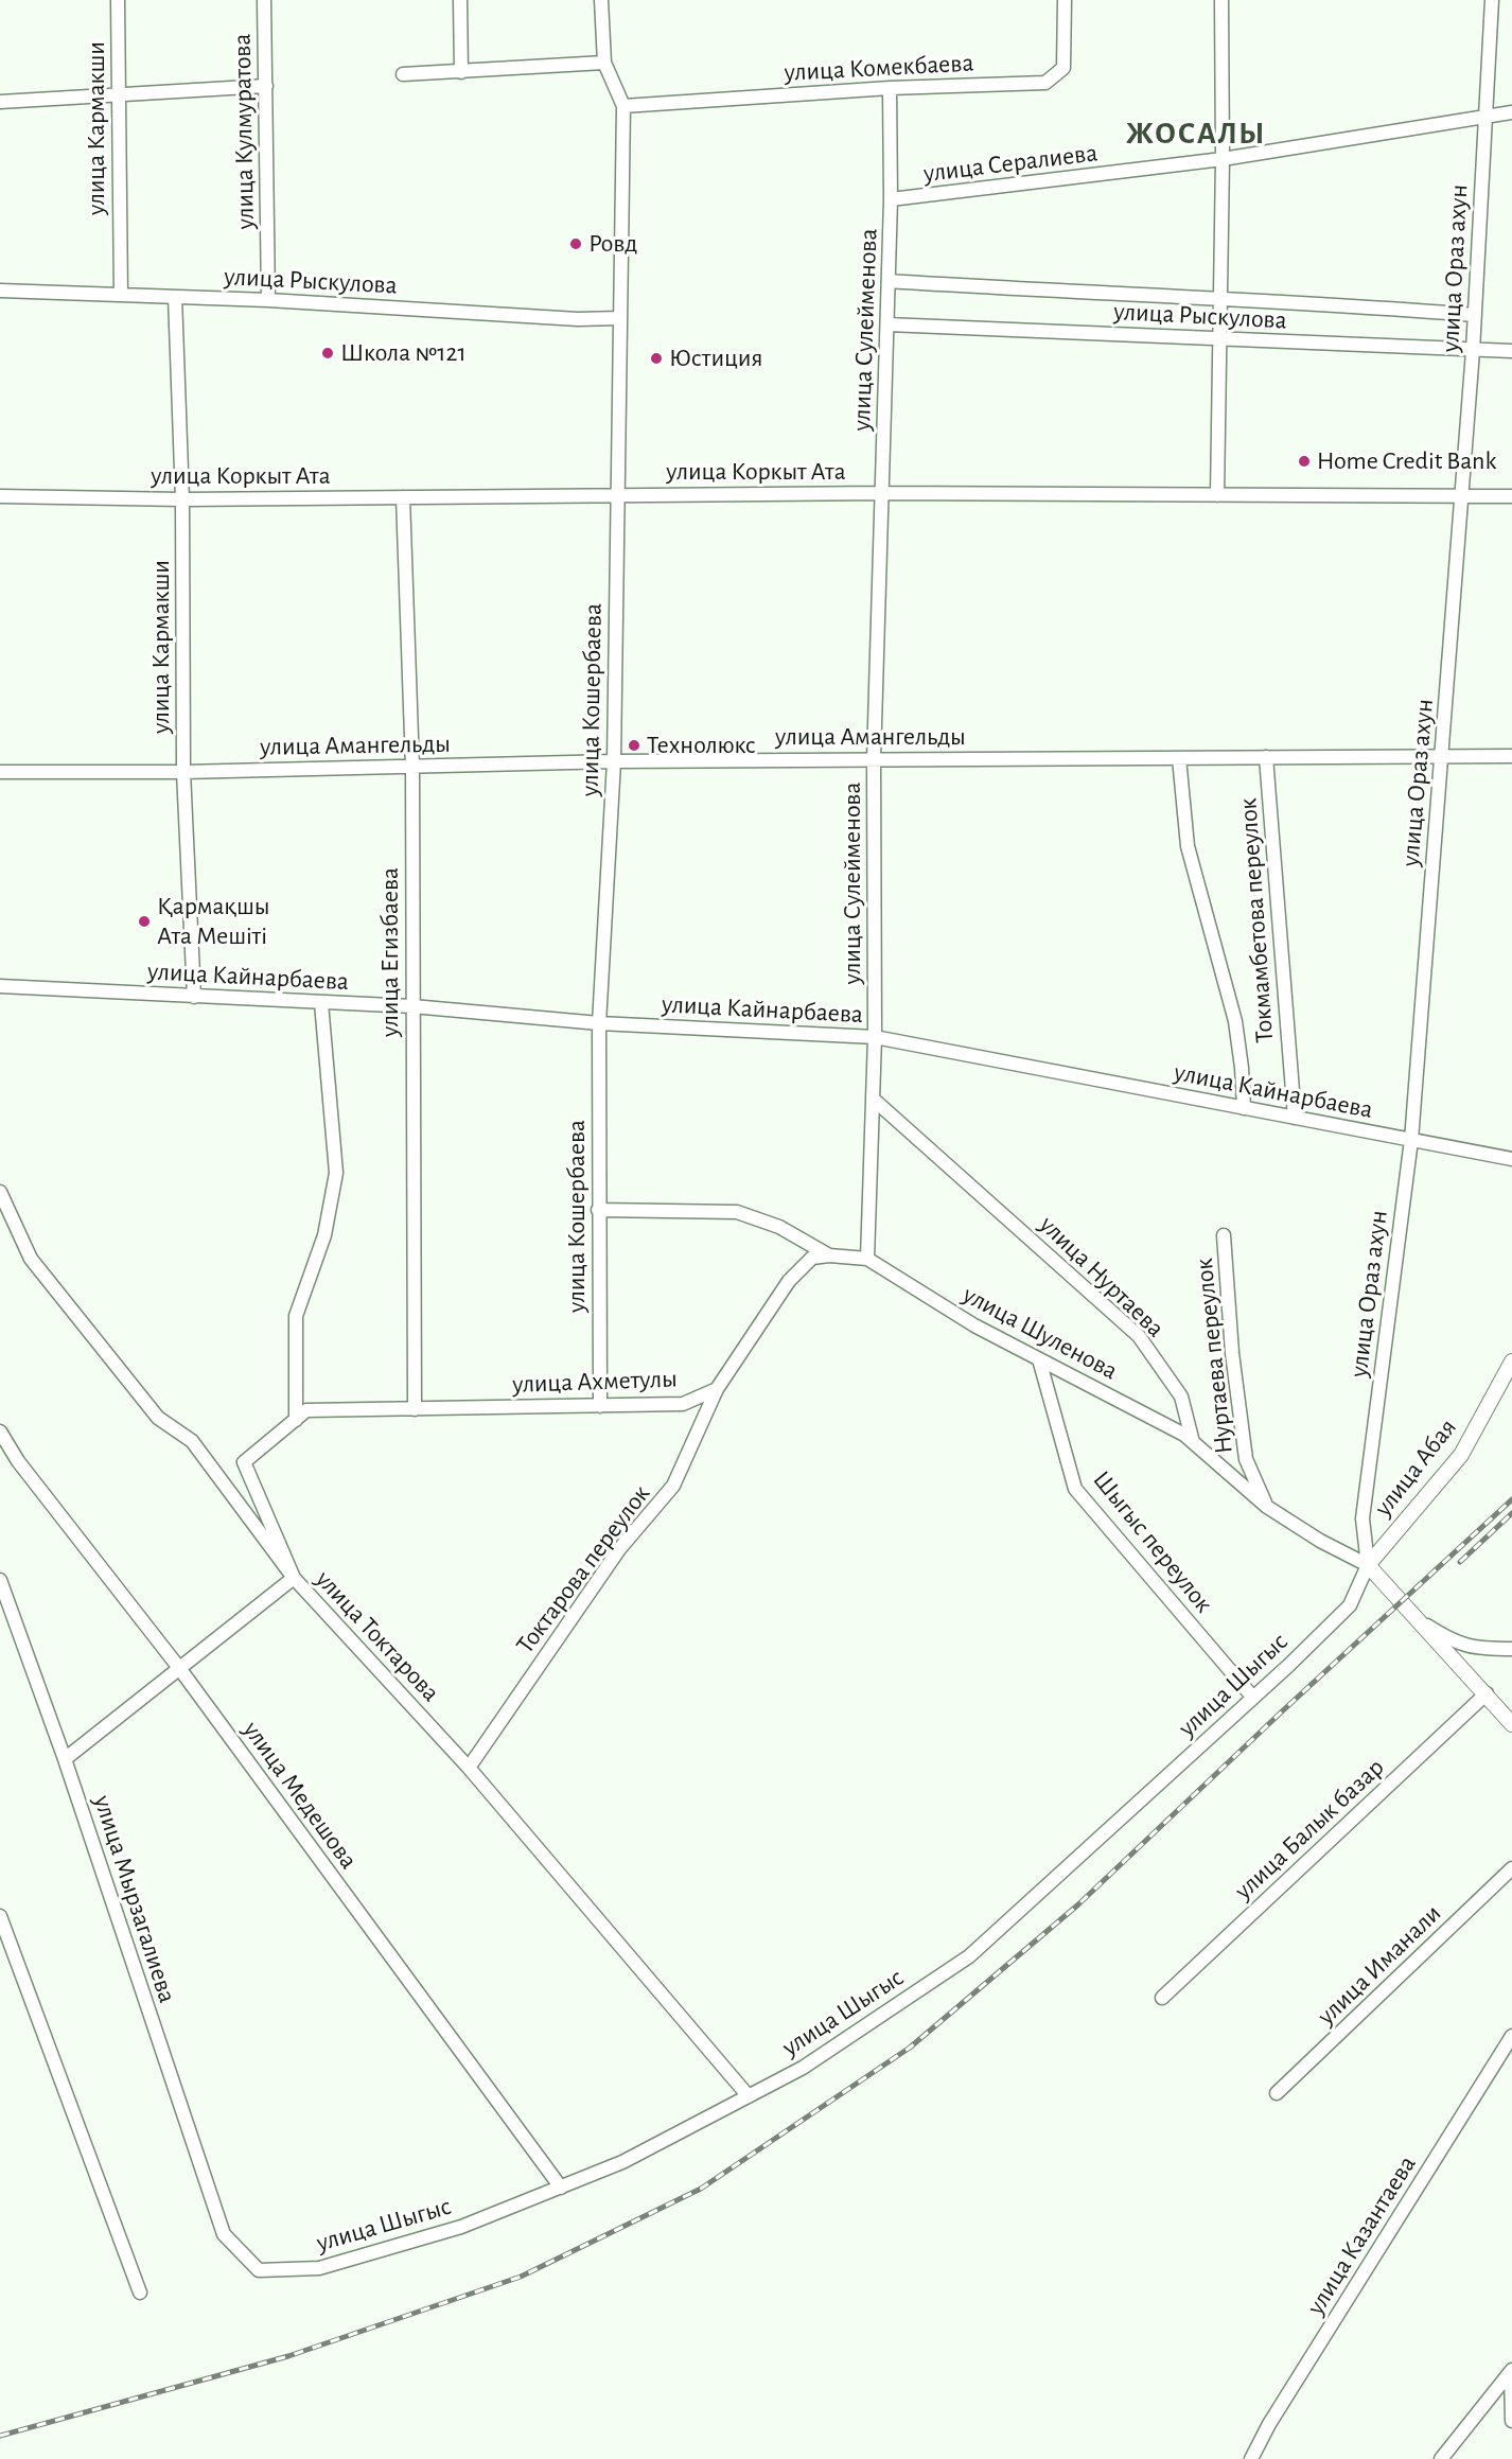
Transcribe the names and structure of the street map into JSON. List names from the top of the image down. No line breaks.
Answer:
{"streets":{"street":["улица Комекбаева","улица Кармакши","улица Кулмуратова","улица Сералиева","улица Ораз ахун","улица Рыскулова","улица Сулейменова","улица Коркыт Ата","улица Кошербаева","улица Амангельды","Токмамбетова переулок","улица Егизбаева","улица Кайнарбаева","улица Нуртаева","улица Шуленова","Нуртаева переулок","улица Ахметулы","улица Абая","Шыгыс переулок","Токтарова переулок","улица Токтарова","улица Шыгыс","улица Медешова","улица Балык базар","улица Мырзагалиева","улица Иманали","улица Казантаева"]},"crossings":[["улица Комекбаева","улица Сулейменова"],["улица Комекбаева","улица Кошербаева"],["улица Кармакши","улица Рыскулова"],["улица Кармакши","улица Коркыт Ата"],["улица Кармакши","улица Амангельды"],["улица Кармакши","улица Кайнарбаева"],["улица Кулмуратова","улица Рыскулова"],["улица Сералиева","улица Ораз ахун"],["улица Сералиева","улица Сулейменова"],["улица Ораз ахун","улица Рыскулова"],["улица Ораз ахун","улица Коркыт Ата"],["улица Ораз ахун","улица Амангельды"],["улица Ораз ахун","улица Кайнарбаева"],["улица Ораз ахун","улица Абая"],["улица Ораз ахун","улица Шыгыс"],["улица Рыскулова","улица Сулейменова"],["улица Рыскулова","улица Кошербаева"],["улица Сулейменова","улица Коркыт Ата"],["улица Сулейменова","улица Амангельды"],["улица Сулейменова","улица Кайнарбаева"],["улица Сулейменова","улица Нуртаева"],["улица Сулейменова","улица Шуленова"],["улица Коркыт Ата","улица Кошербаева"],["улица Коркыт Ата","улица Егизбаева"],["улица Кошербаева","улица Амангельды"],["улица Кошербаева","улица Кайнарбаева"],["улица Кошербаева","улица Ахметулы"],["улица Амангельды","Токмамбетова переулок"],["улица Амангельды","улица Егизбаева"],["Токмамбетова переулок","улица Кайнарбаева"],["улица Егизбаева","улица Кайнарбаева"],["улица Егизбаева","улица Ахметулы"],["улица Нуртаева","улица Шуленова"],["улица Шуленова","Шыгыс переулок"],["улица Ахметулы","Токтарова переулок"],["улица Ахметулы","улица Токтарова"],["улица Абая","улица Шыгыс"],["Шыгыс переулок","улица Шыгыс"],["Токтарова переулок","улица Токтарова"],["улица Токтарова","улица Шыгыс"],["улица Шыгыс","улица Медешова"],["улица Шыгыс","улица Мырзагалиева"]],"districts":["ЖОСАЛЫ"],"places":["Ровд","Школа №121","Юстиция","Home Credit Bank","Технолюкс","Қармақшы Ата Мешіті"]}
